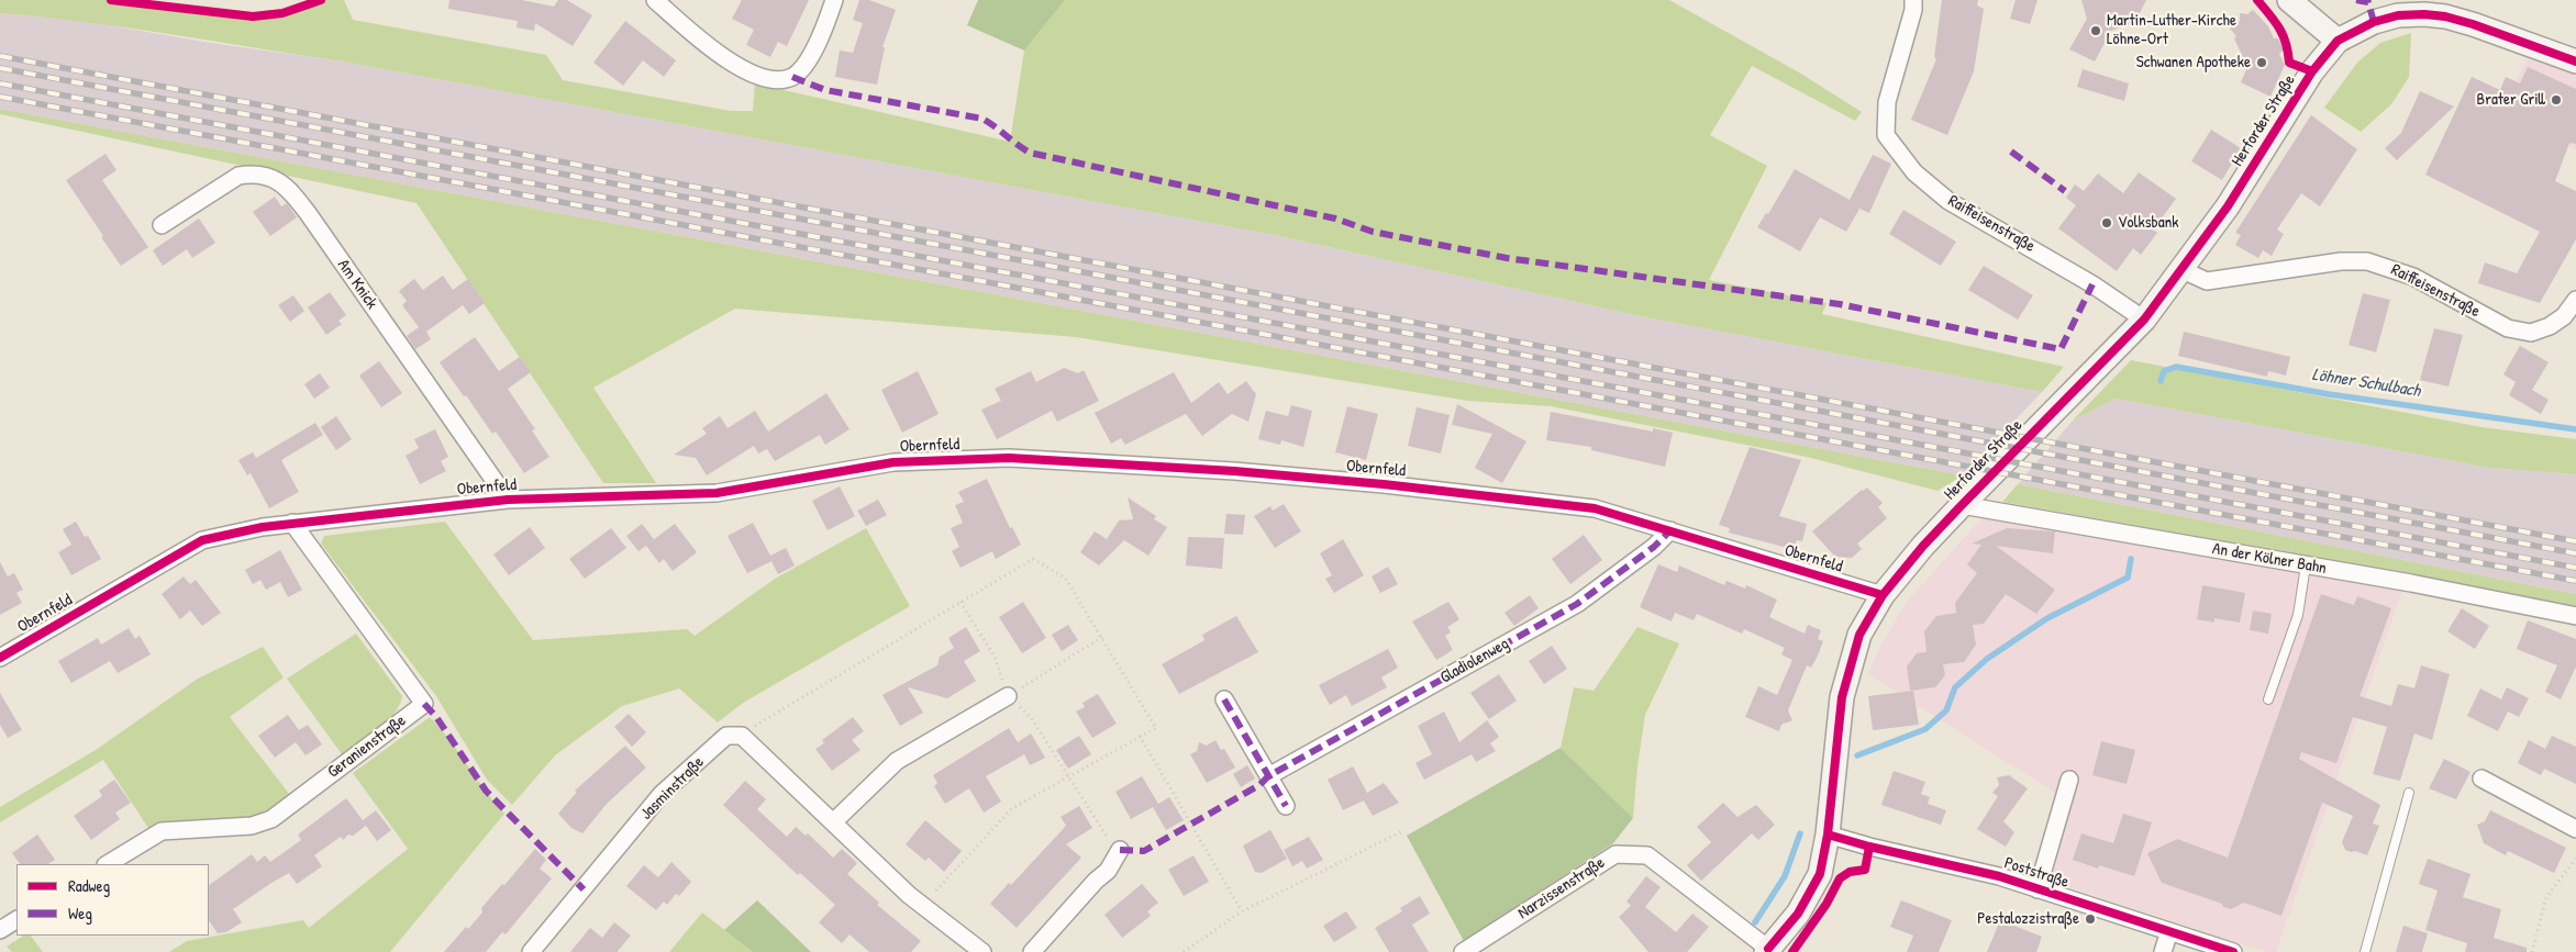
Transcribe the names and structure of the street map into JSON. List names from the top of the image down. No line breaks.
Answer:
{"streets":{"main road":["Herforder Straße"],"street":["Raiffeisenstraße","Am Knick","Obernfeld","An der Kölner Bahn","Gladiolenweg","Geranienstraße","Jasminstraße","Poststraße","Narzissenstraße"]},"crossings":[["Herforder Straße","Raiffeisenstraße"],["Herforder Straße","Obernfeld"],["Herforder Straße","An der Kölner Bahn"],["Herforder Straße","Poststraße"],["Herforder Straße","Narzissenstraße"],["Am Knick","Obernfeld"],["Obernfeld","Gladiolenweg"],["Obernfeld","Geranienstraße"]],"water":["Löhner Schulbach"],"places":["Martin-Luther-Kirche Löhne-Ort","Schwanen Apotheke","Brater Grill","Volksbank","Pestalozzistraße"],"legend":["Radweg","Weg"]}
